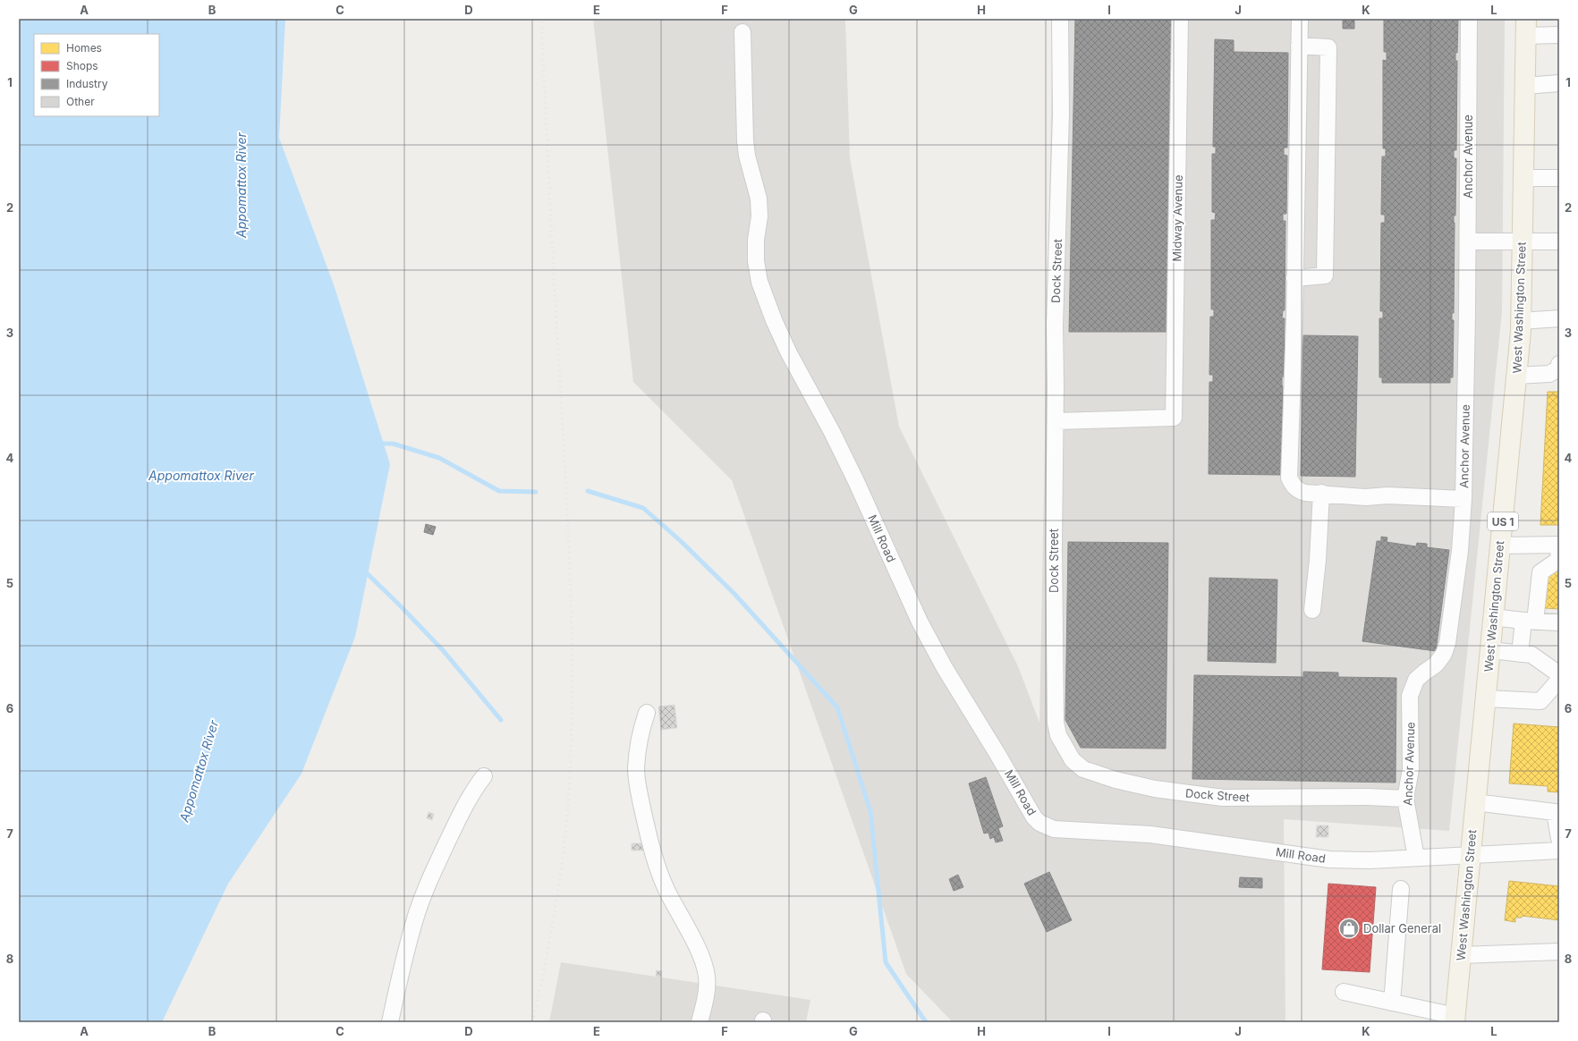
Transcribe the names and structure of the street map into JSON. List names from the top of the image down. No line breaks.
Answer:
{"streets":{"main road":["West Washington Street","US 1"],"street":["Anchor Avenue","Midway Avenue","Dock Street","Mill Road"]},"crossings":[["Anchor Avenue","Dock Street"],["Anchor Avenue","Mill Road"],["Midway Avenue","Dock Street"],["West Washington Street","Mill Road"]],"water":["Appomattox River"],"places":{"shop":["Dollar General"]},"legend":["Homes","Shops","Industry","Other"],"grid":{"columns":["A","B","C","D","E","F","G","H","I","J","K","L"],"rows":["1","2","3","4","5","6","7","8"]}}
